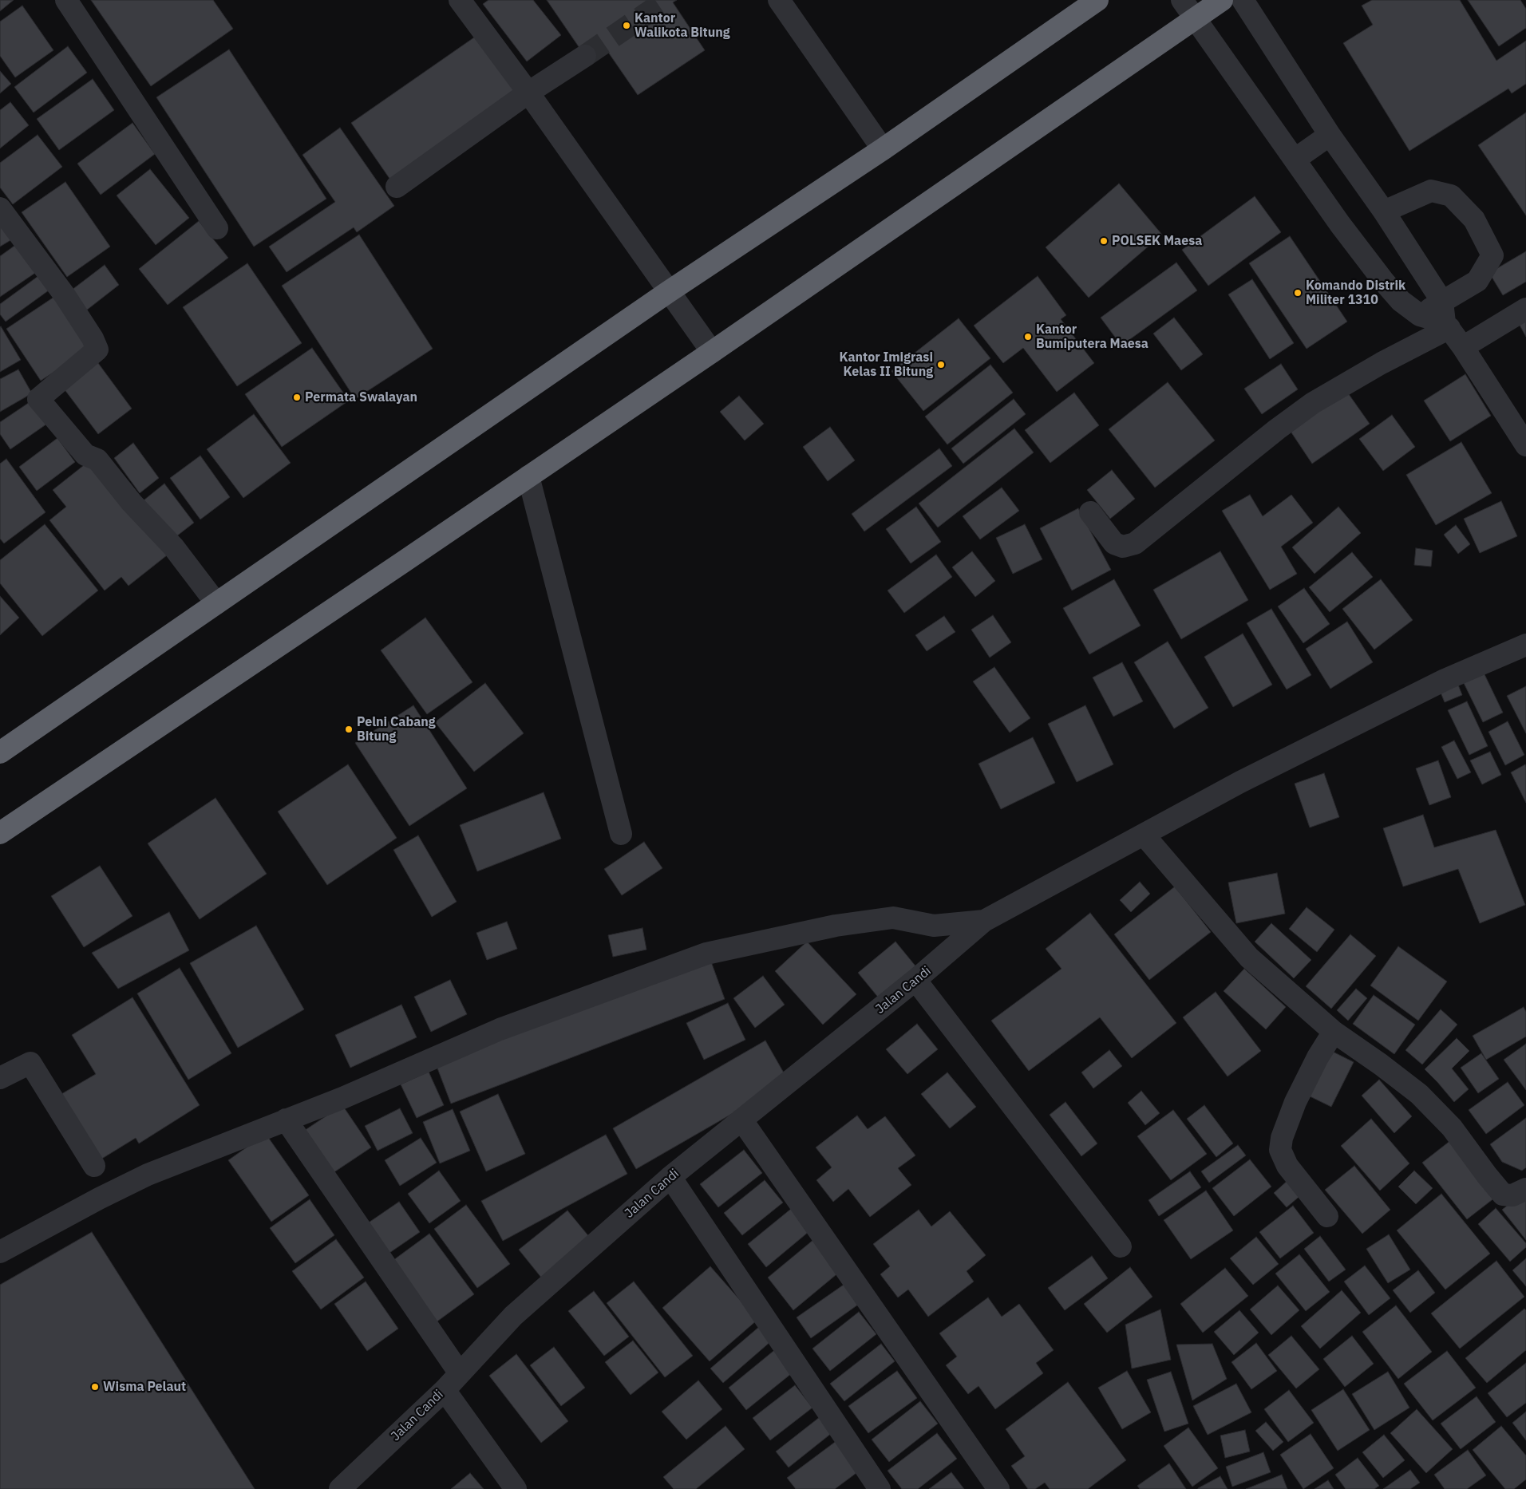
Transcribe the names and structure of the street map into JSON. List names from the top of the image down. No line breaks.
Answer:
{"streets":{"street":["Jalan Candi"]},"places":["Kantor Walikota Bitung","POLSEK Maesa","Komando Distrik Militer 1310","Kantor Bumiputera Maesa","Kantor Imigrasi Kelas II Bitung","Permata Swalayan","Pelni Cabang Bitung","Wisma Pelaut"]}
